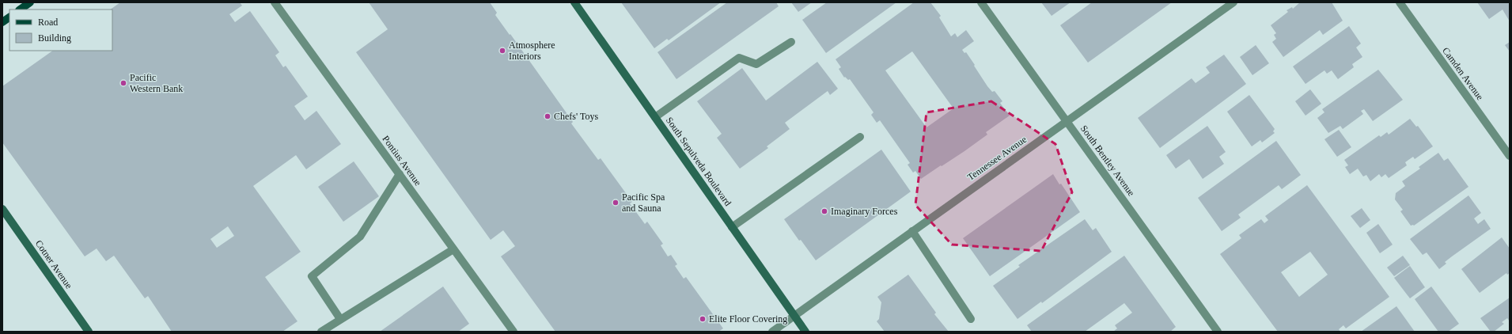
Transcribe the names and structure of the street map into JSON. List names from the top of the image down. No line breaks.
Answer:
{"streets":{"main road":["South Sepulveda Boulevard","Cotner Avenue"],"street":["Camden Avenue","Tennessee Avenue","Pontius Avenue","South Bentley Avenue"]},"crossings":[["Tennessee Avenue","South Bentley Avenue"],["Tennessee Avenue","South Sepulveda Boulevard"]],"places":["Atmosphere Interiors","Pacific Western Bank","Chefs' Toys","Pacific Spa and Sauna","Imaginary Forces","Elite Floor Covering"],"legend":["Road","Building"]}
